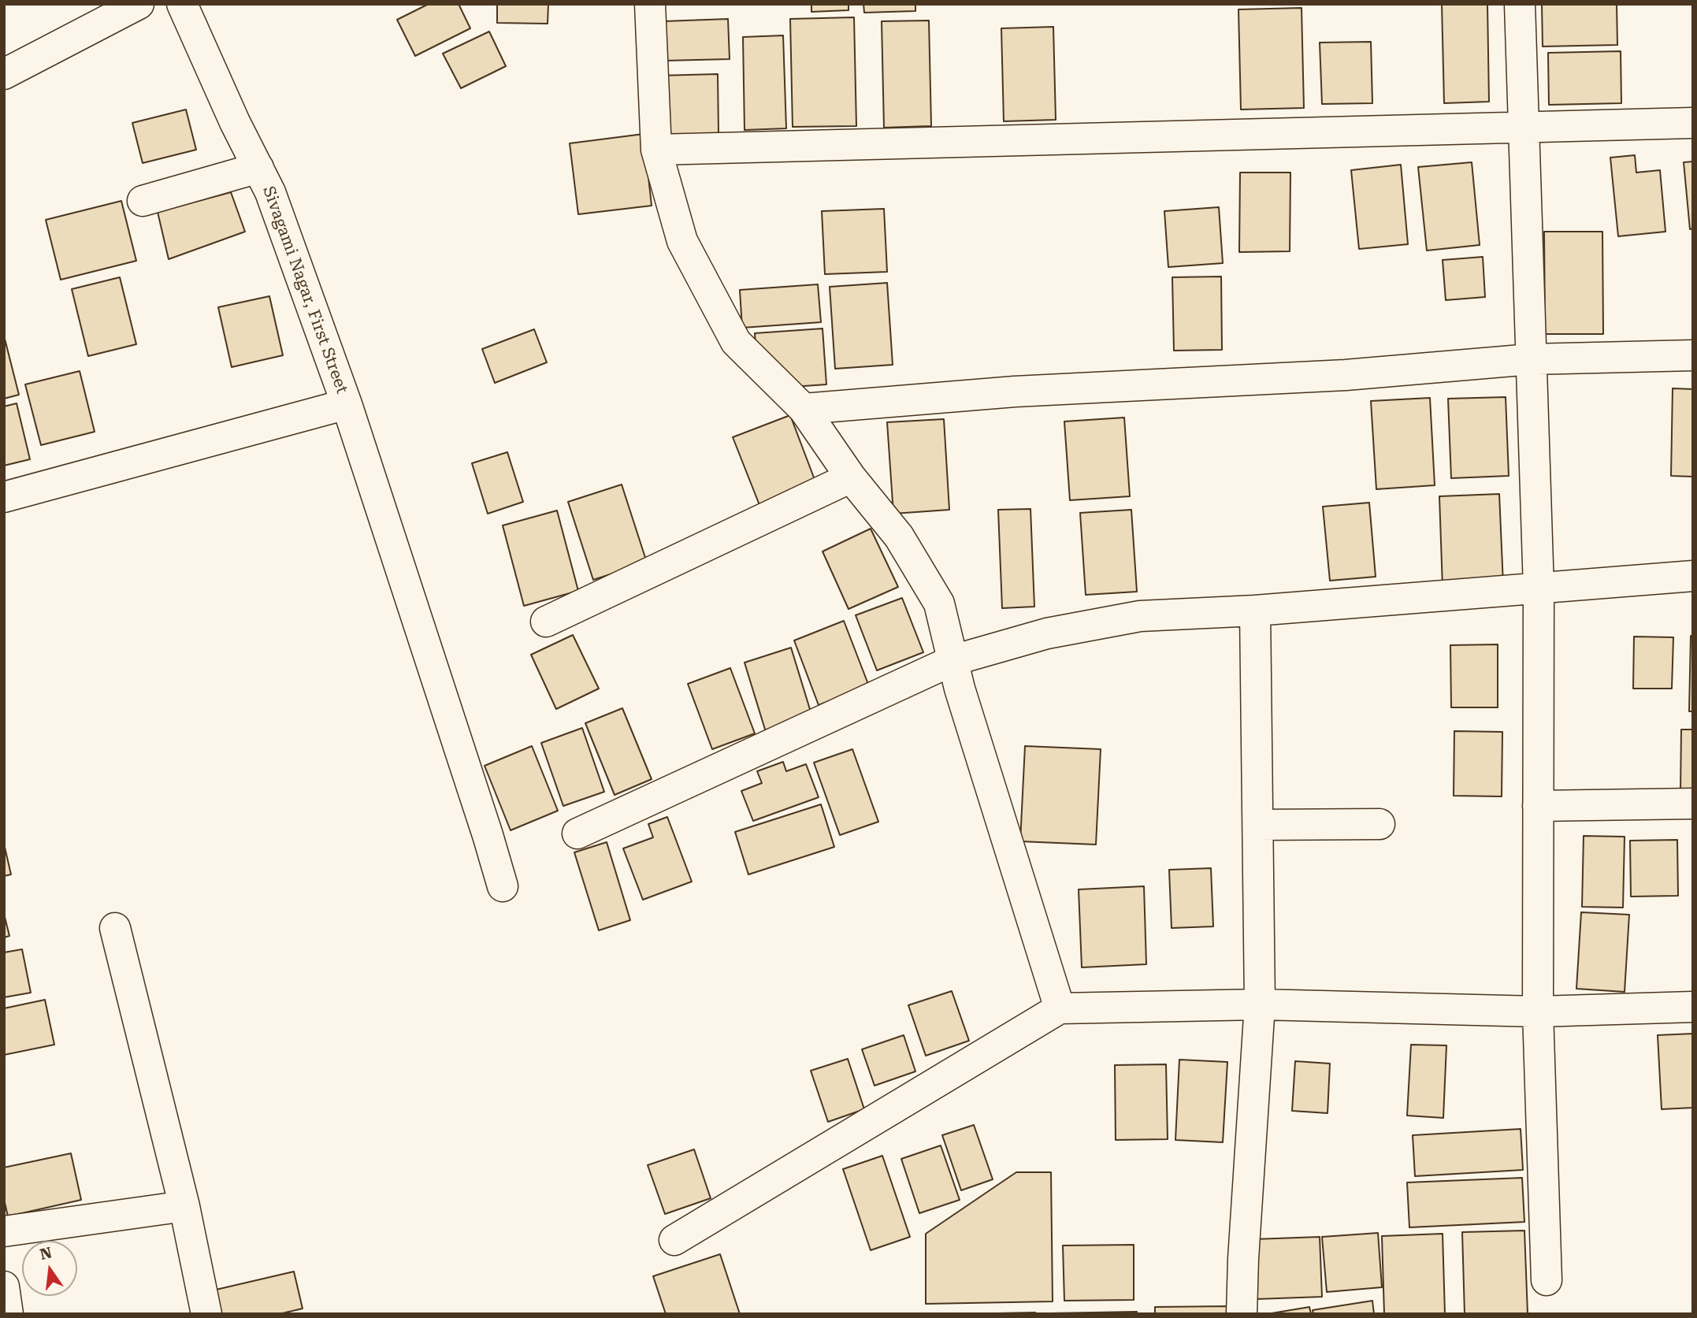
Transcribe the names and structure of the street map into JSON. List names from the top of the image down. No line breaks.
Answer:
{"streets":{"street":["Sivagami Nagar, First Street"]},"north":"top"}
